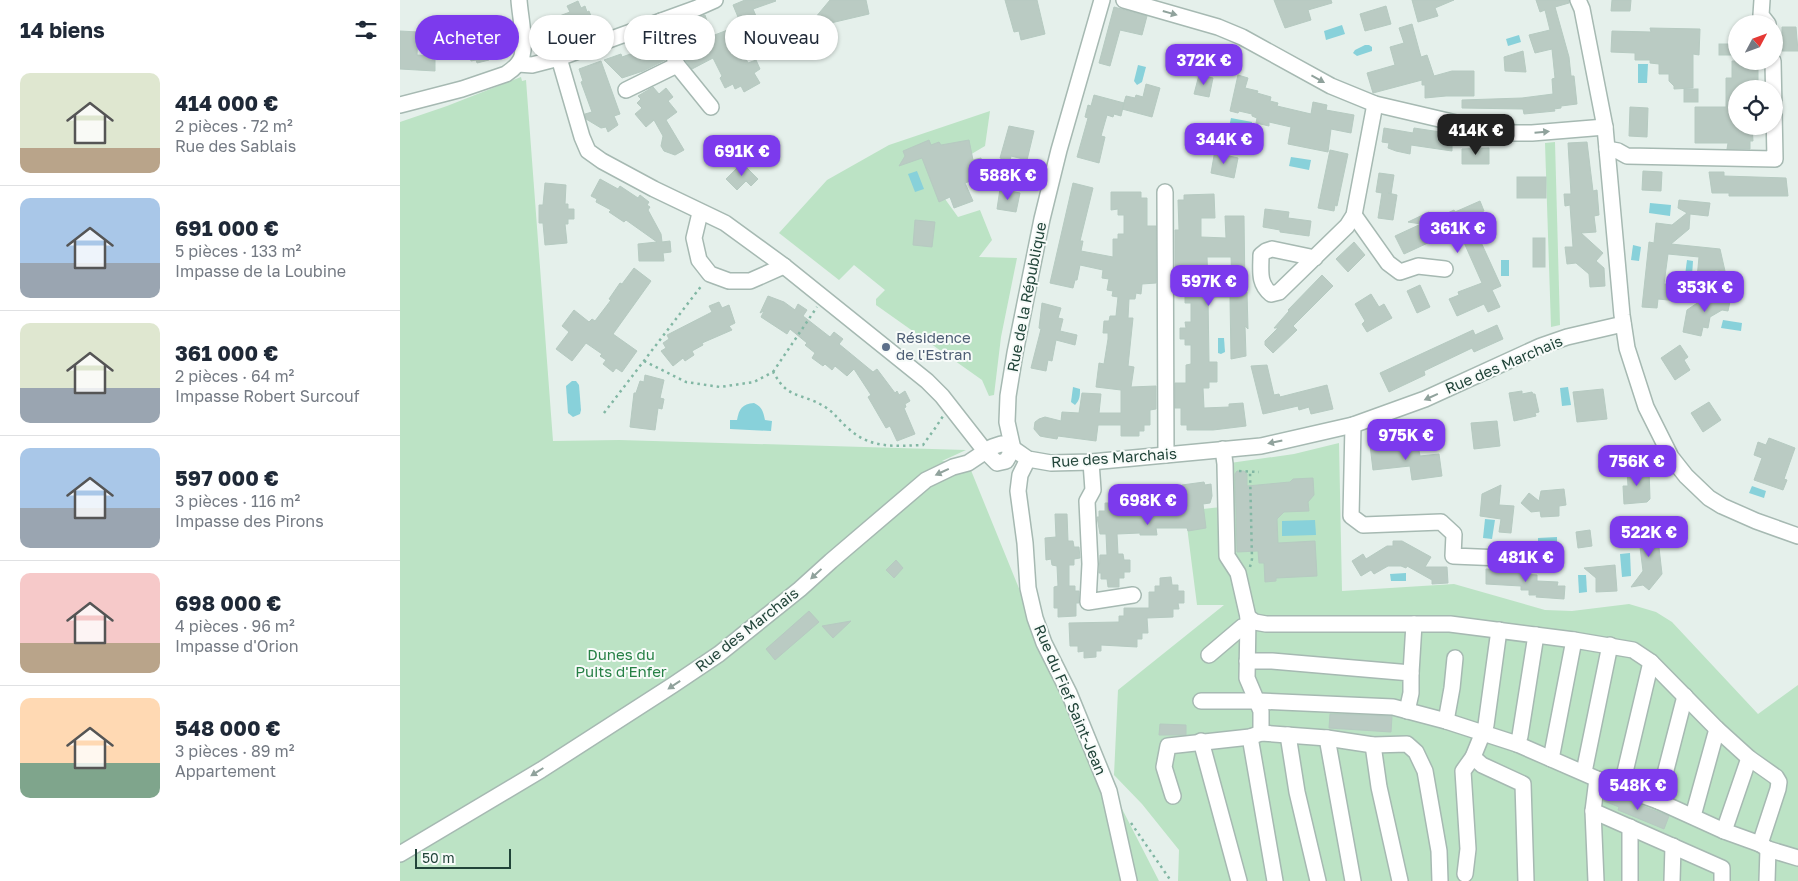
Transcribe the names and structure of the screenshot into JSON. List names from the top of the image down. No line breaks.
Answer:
{"streets":{"street":["Rue de la République","Rue des Marchais","Rue du Fief Saint-Jean"]},"crossings":[["Rue de la République","Rue des Marchais"],["Rue des Marchais","Rue du Fief Saint-Jean"]],"one_way":["Rue des Marchais"],"parks":["Dunes du Puits d'Enfer"],"places":["Résidence de l'Estran"],"scale_bar":"50 m","north":"top right","page":{"heading":"14 biens","chip":["Acheter","Louer","Filtres","Nouveau"],"price":["372K €","414K €","344K €","691K €","588K €","361K €","597K €","353K €","975K €","756K €","698K €","522K €","481K €","548K €"],"list":[{"name":"414 000 €","note":"2 pièces · 72 m² · Rue des Sablais"},{"name":"691 000 €","note":"5 pièces · 133 m² · Impasse de la Loubine"},{"name":"361 000 €","note":"2 pièces · 64 m² · Impasse Robert Surcouf"},{"name":"597 000 €","note":"3 pièces · 116 m² · Impasse des Pirons"},{"name":"698 000 €","note":"4 pièces · 96 m² · Impasse d'Orion"},{"name":"548 000 €","note":"3 pièces · 89 m² · Appartement"}],"scale":"50 m"}}
